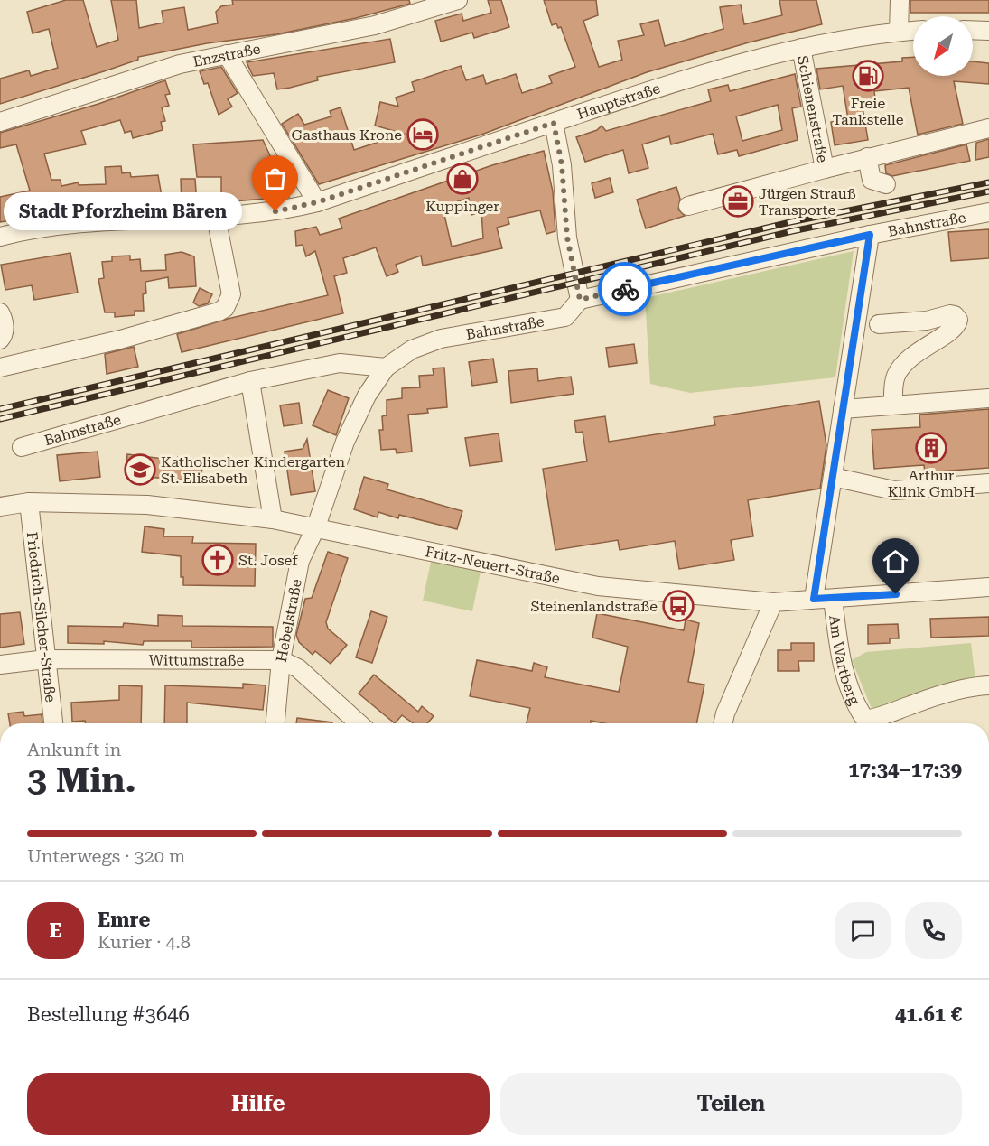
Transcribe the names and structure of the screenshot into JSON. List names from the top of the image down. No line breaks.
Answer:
{"streets":{"street":["Enzstraße","Hauptstraße","Schienenstraße","Bahnstraße","Fritz-Neuert-Straße","Friedrich-Silcher-Straße","Hebelstraße","Am Wartberg","Wittumstraße"]},"crossings":[["Hauptstraße","Schienenstraße"],["Bahnstraße","Hebelstraße"],["Fritz-Neuert-Straße","Friedrich-Silcher-Straße"],["Fritz-Neuert-Straße","Hebelstraße"],["Fritz-Neuert-Straße","Am Wartberg"],["Friedrich-Silcher-Straße","Wittumstraße"],["Hebelstraße","Wittumstraße"]],"places":{"fuel station":["Freie Tankstelle"],"hotel":["Gasthaus Krone"],"shop":["Kuppinger"],"office":["Jürgen Strauß Transporte"],"other":["Stadt Pforzheim Bären"],"building":["Arthur Klink GmbH"],"school or university":["Katholischer Kindergarten St. Elisabeth"],"church":["St. Josef"],"bus stop":["Steinenlandstraße"]},"north":"bottom left","page":{"bubble":"Stadt Pforzheim Bären","heading":["3 Min.","Ankunft in","17:34–17:39"],"panel":["Emre","Kurier · 4.8","Bestellung #3646","41.61 €"],"bar":"Unterwegs · 320 m","round":"E","buttons":["Hilfe","Teilen"]}}
